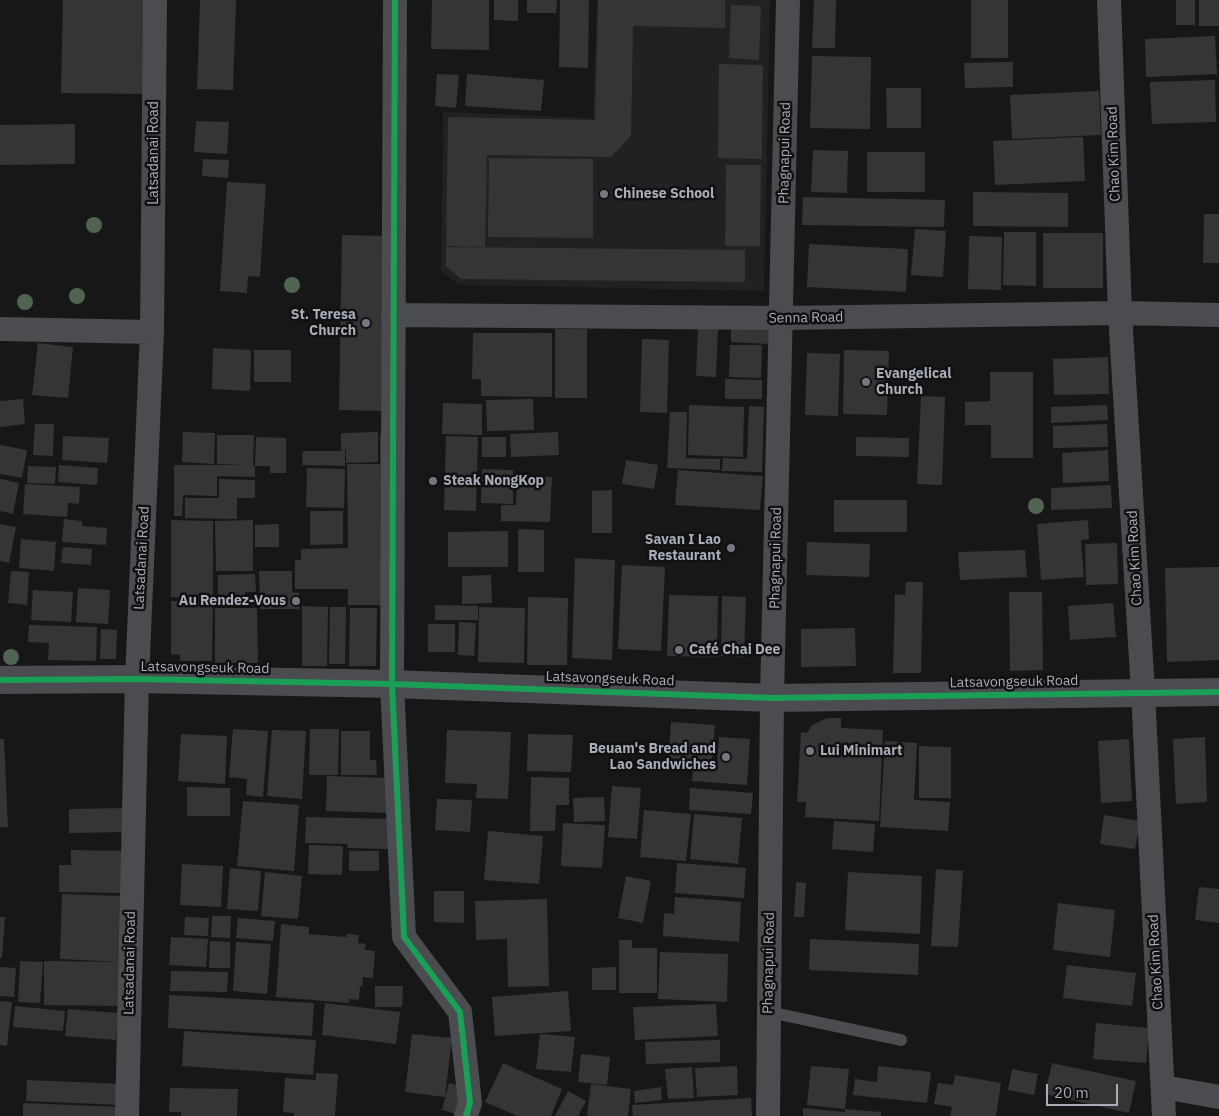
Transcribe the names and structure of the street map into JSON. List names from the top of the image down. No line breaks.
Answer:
{"streets":{"street":["Latsadanai Road","Phagnapui Road","Chao Kim Road","Senna Road","Latsavongseuk Road"]},"crossings":[["Latsadanai Road","Latsavongseuk Road"],["Phagnapui Road","Senna Road"],["Phagnapui Road","Latsavongseuk Road"],["Chao Kim Road","Senna Road"],["Chao Kim Road","Latsavongseuk Road"]],"places":["Chinese School","St. Teresa Church","Evangelical Church","Steak NongKop","Savan I Lao Restaurant","Au Rendez-Vous","Café Chai Dee","Lui Minimart","Beuam's Bread and Lao Sandwiches"],"scale_bar":"20 m"}
